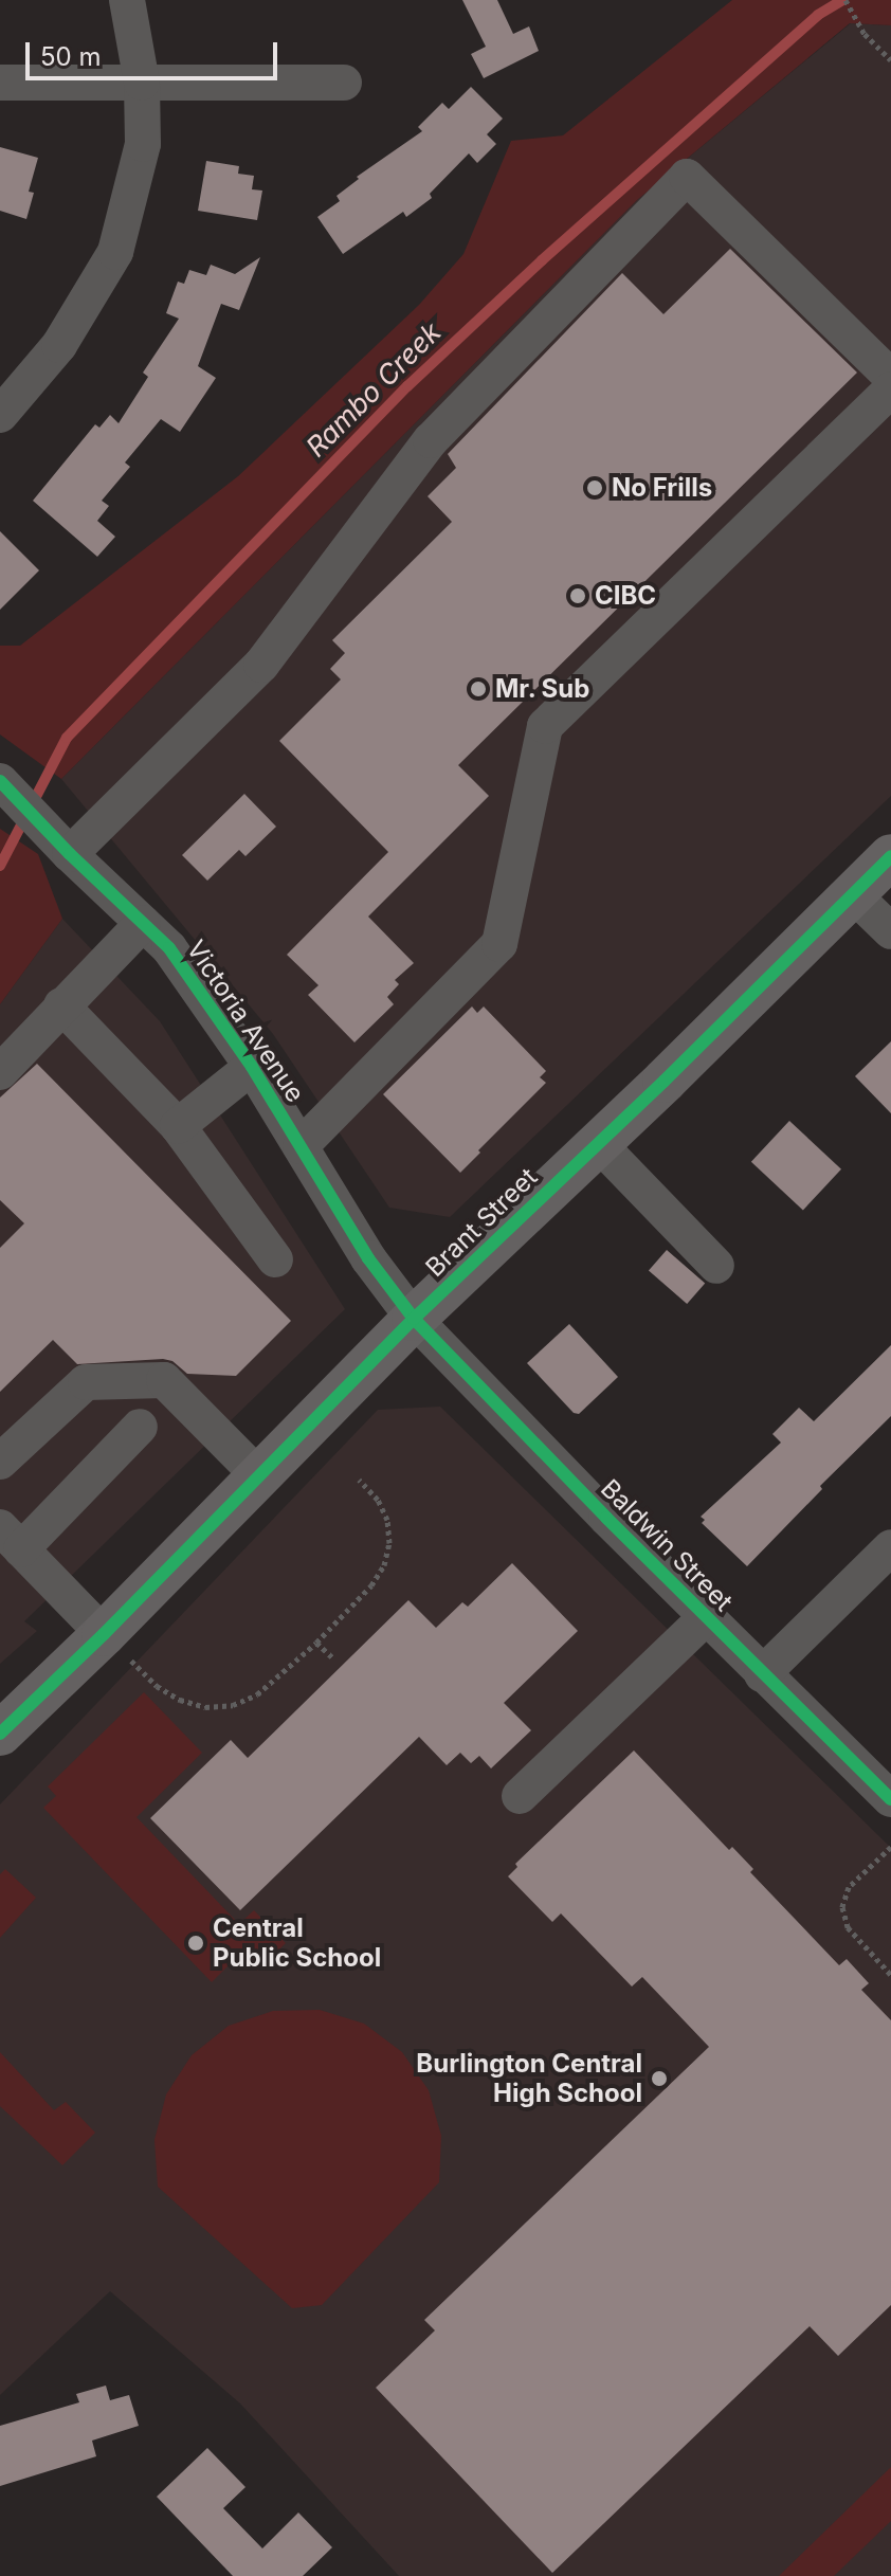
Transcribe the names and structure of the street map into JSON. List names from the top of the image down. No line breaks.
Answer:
{"streets":{"main road":["Brant Street"],"street":["Victoria Avenue","Baldwin Street"]},"crossings":[["Victoria Avenue","Brant Street"],["Victoria Avenue","Baldwin Street"],["Brant Street","Baldwin Street"]],"water":["Rambo Creek"],"places":["No Frills","CIBC","Mr. Sub","Central Public School","Burlington Central High School"],"scale_bar":"50 m"}
